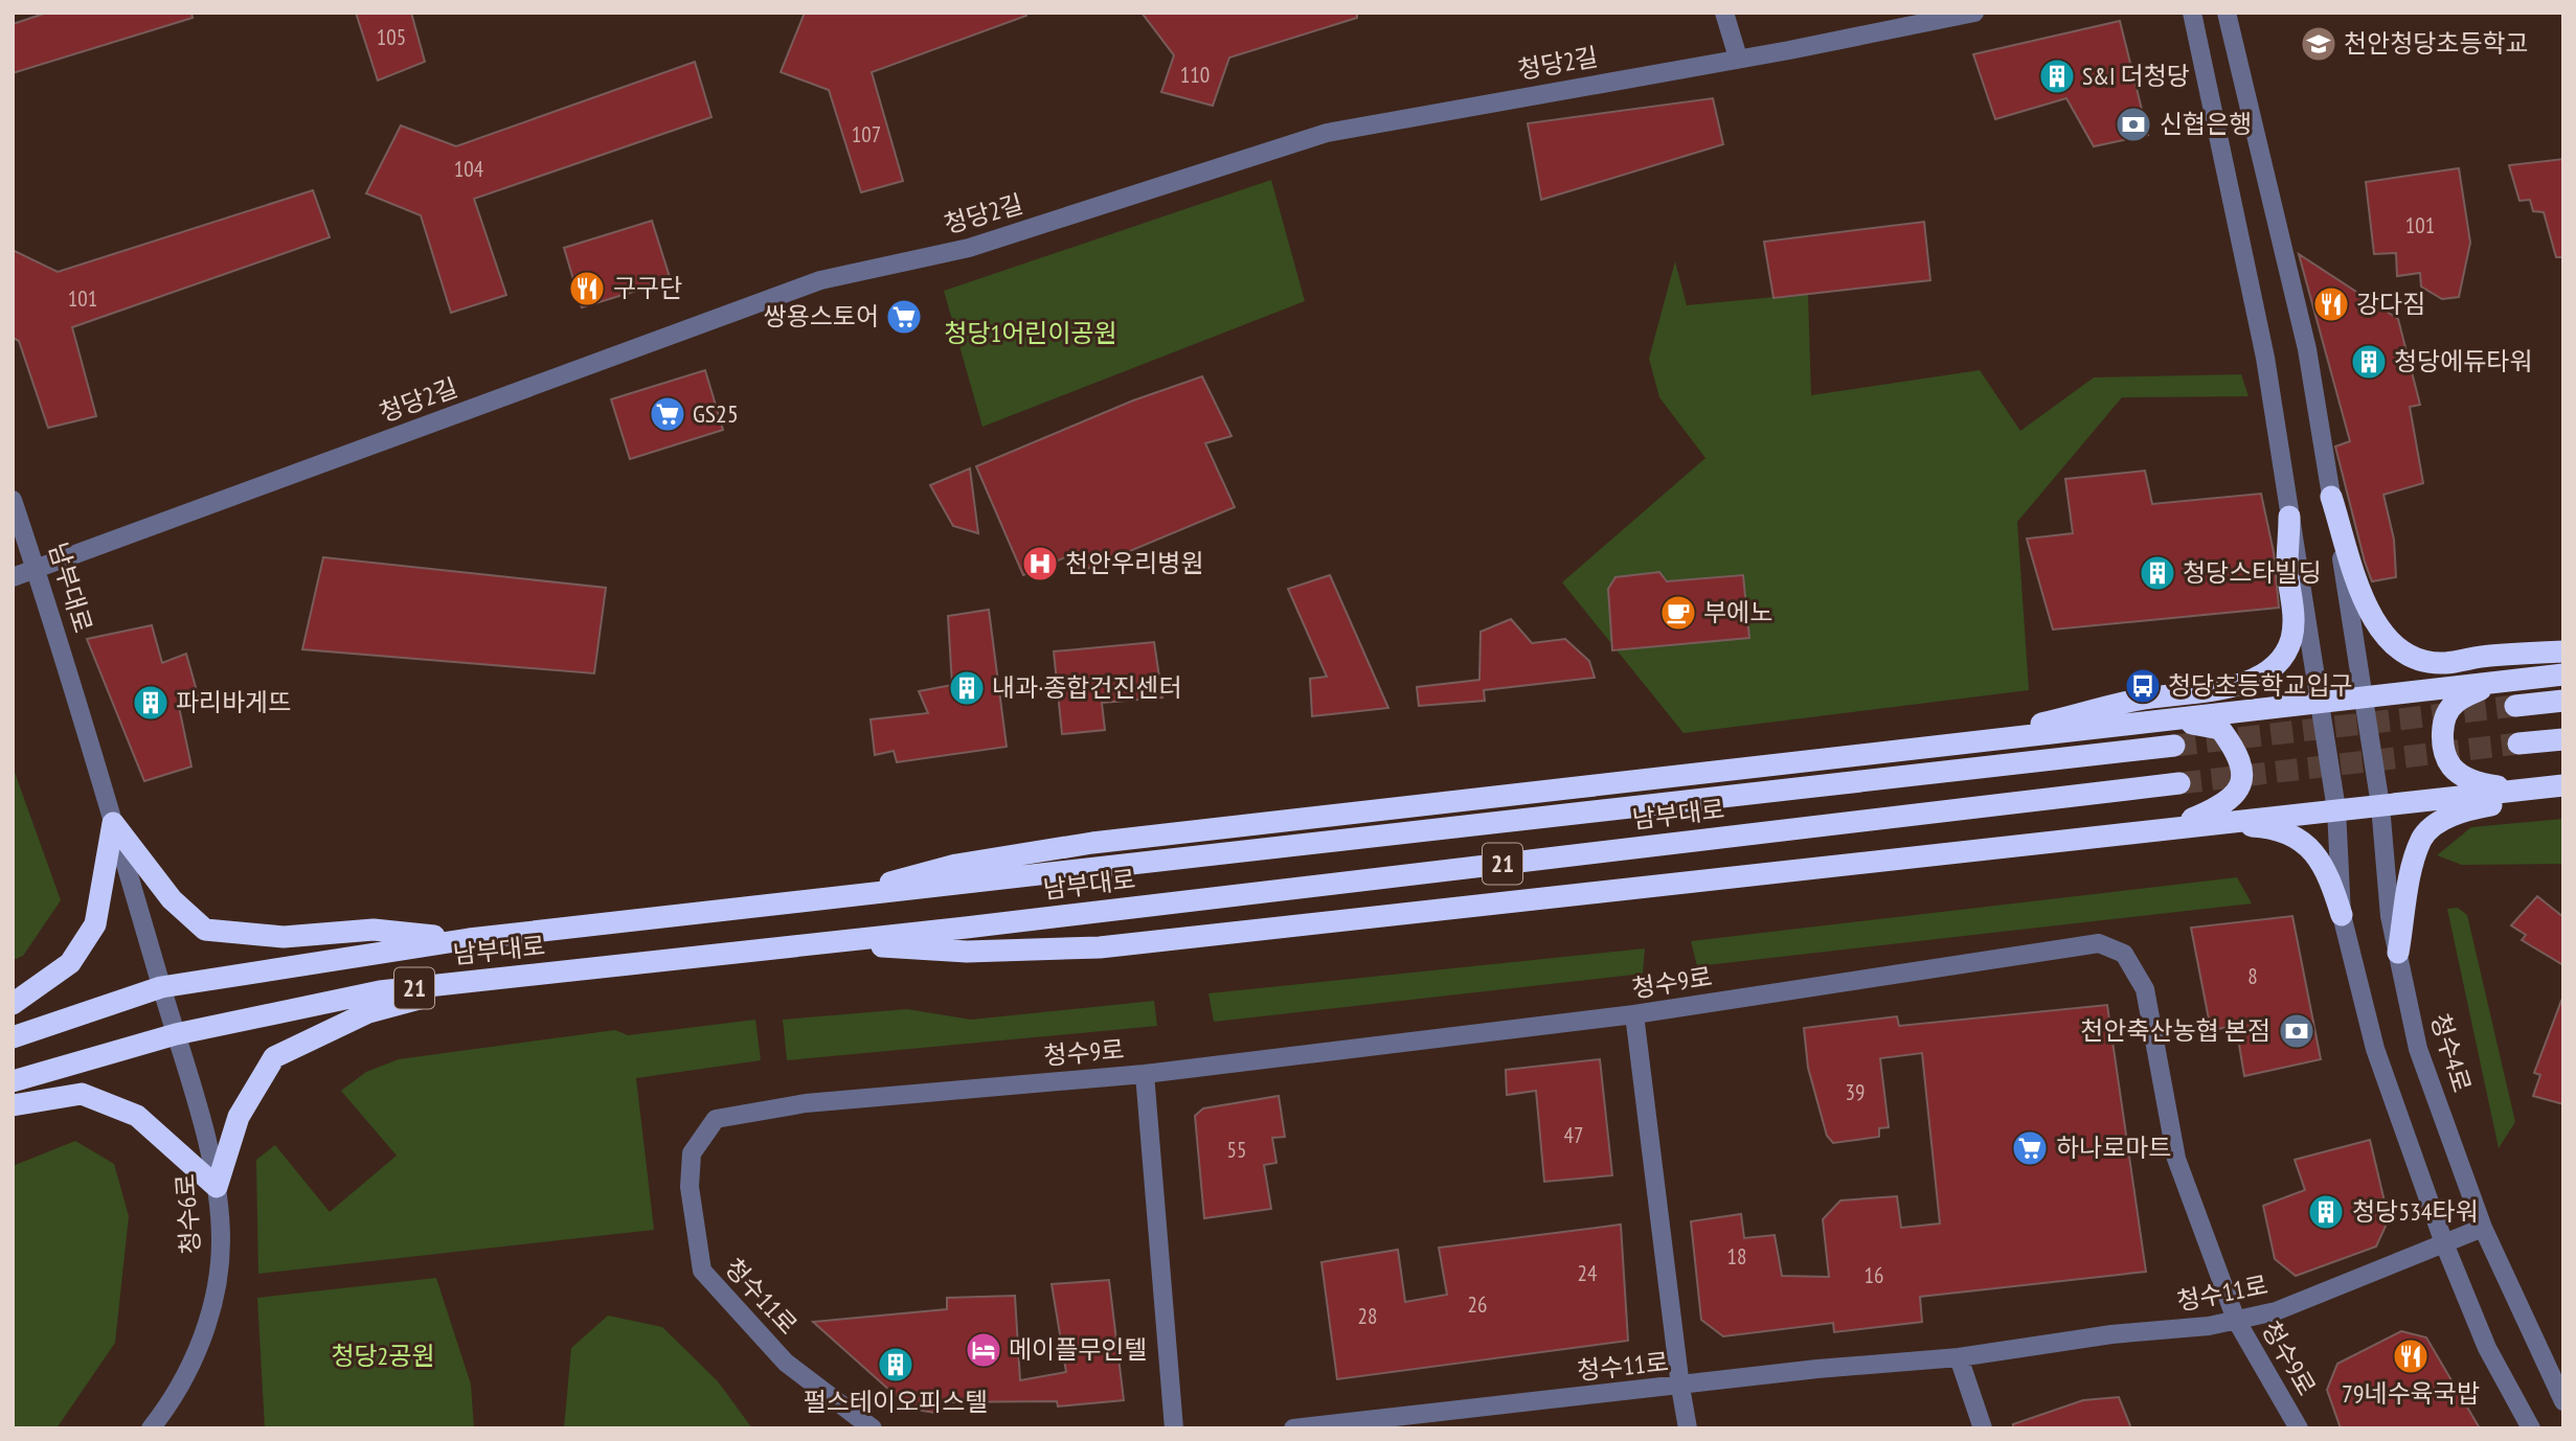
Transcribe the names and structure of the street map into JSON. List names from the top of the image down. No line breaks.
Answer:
{"streets":{"highway":["남부대로","21"],"street":["청당2길","청수9로","청수4로","청수6로","청수11로"]},"crossings":[["청당2길","남부대로"],["남부대로","청수6로"],["청수9로","청수11로"],["청수4로","청수11로"]],"parks":["청당1어린이공원","청당2공원"],"places":{"school or university":["천안청당초등학교"],"building":["S&I 더청당","청당에듀타워","청당스타빌딩","내과·종합건진센터","파리바게뜨","청당534타워","펄스테이오피스텔"],"bank":["신협은행","천안축산농협 본점"],"restaurant":["구구단","강다짐","79네수육국밥"],"supermarket":["쌍용스토어","GS25","하나로마트"],"hospital":["천안우리병원"],"cafe":["부에노"],"bus stop":["청당초등학교입구"],"hotel":["메이플무인텔"]},"house_numbers":["105","110","107","104","101","101","8","39","47","55","18","24","16","26","28"]}
